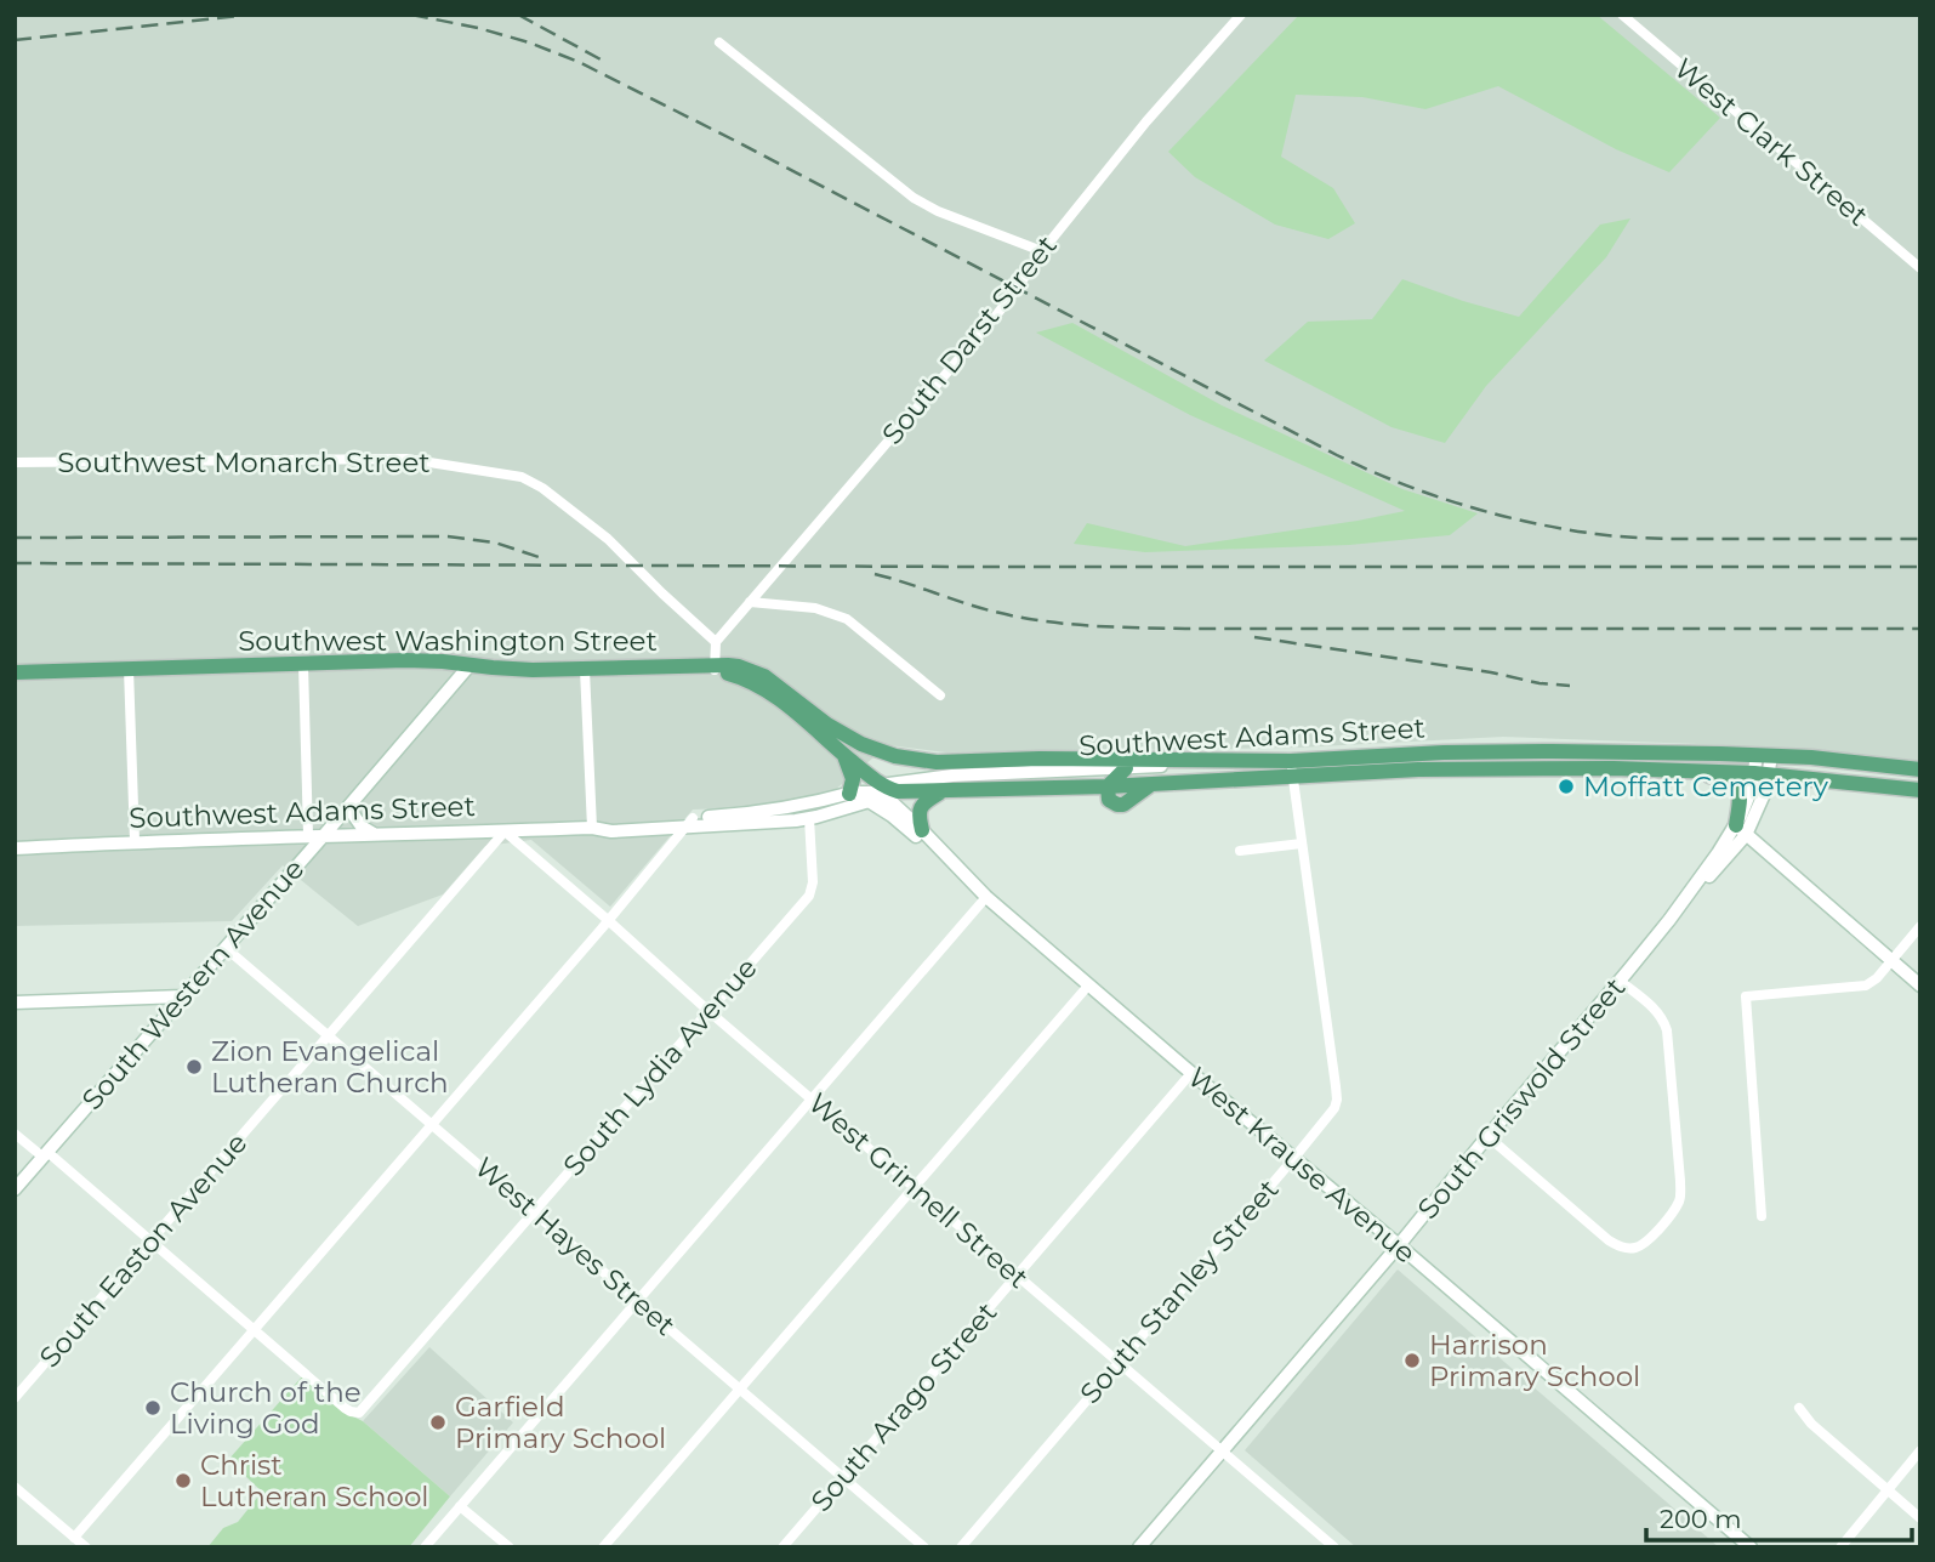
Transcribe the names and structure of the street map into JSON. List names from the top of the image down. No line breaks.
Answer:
{"streets":{"main road":["Southwest Washington Street","Southwest Adams Street"],"street":["West Clark Street","South Darst Street","Southwest Monarch Street","South Western Avenue","South Lydia Avenue","South Griswold Street","West Krause Avenue","West Grinnell Street","West Hayes Street","South Easton Avenue","South Stanley Street","South Arago Street"]},"crossings":[["South Darst Street","Southwest Monarch Street"],["Southwest Washington Street","Southwest Adams Street"],["Southwest Washington Street","South Western Avenue"],["Southwest Washington Street","West Krause Avenue"],["Southwest Adams Street","South Western Avenue"],["Southwest Adams Street","South Lydia Avenue"],["Southwest Adams Street","South Griswold Street"],["Southwest Adams Street","West Krause Avenue"],["Southwest Adams Street","West Grinnell Street"],["Southwest Adams Street","South Easton Avenue"],["Southwest Adams Street","South Stanley Street"],["South Western Avenue","West Hayes Street"],["South Lydia Avenue","West Grinnell Street"],["South Lydia Avenue","West Hayes Street"],["South Griswold Street","West Krause Avenue"],["South Griswold Street","West Grinnell Street"],["West Krause Avenue","South Stanley Street"],["West Krause Avenue","South Arago Street"],["West Grinnell Street","South Easton Avenue"],["West Grinnell Street","South Stanley Street"],["West Grinnell Street","South Arago Street"],["West Hayes Street","South Easton Avenue"],["West Hayes Street","South Arago Street"]],"places":["Moffatt Cemetery","Zion Evangelical Lutheran Church","Harrison Primary School","Church of the Living God","Garfield Primary School","Christ Lutheran School"],"scale_bar":"200 m"}
